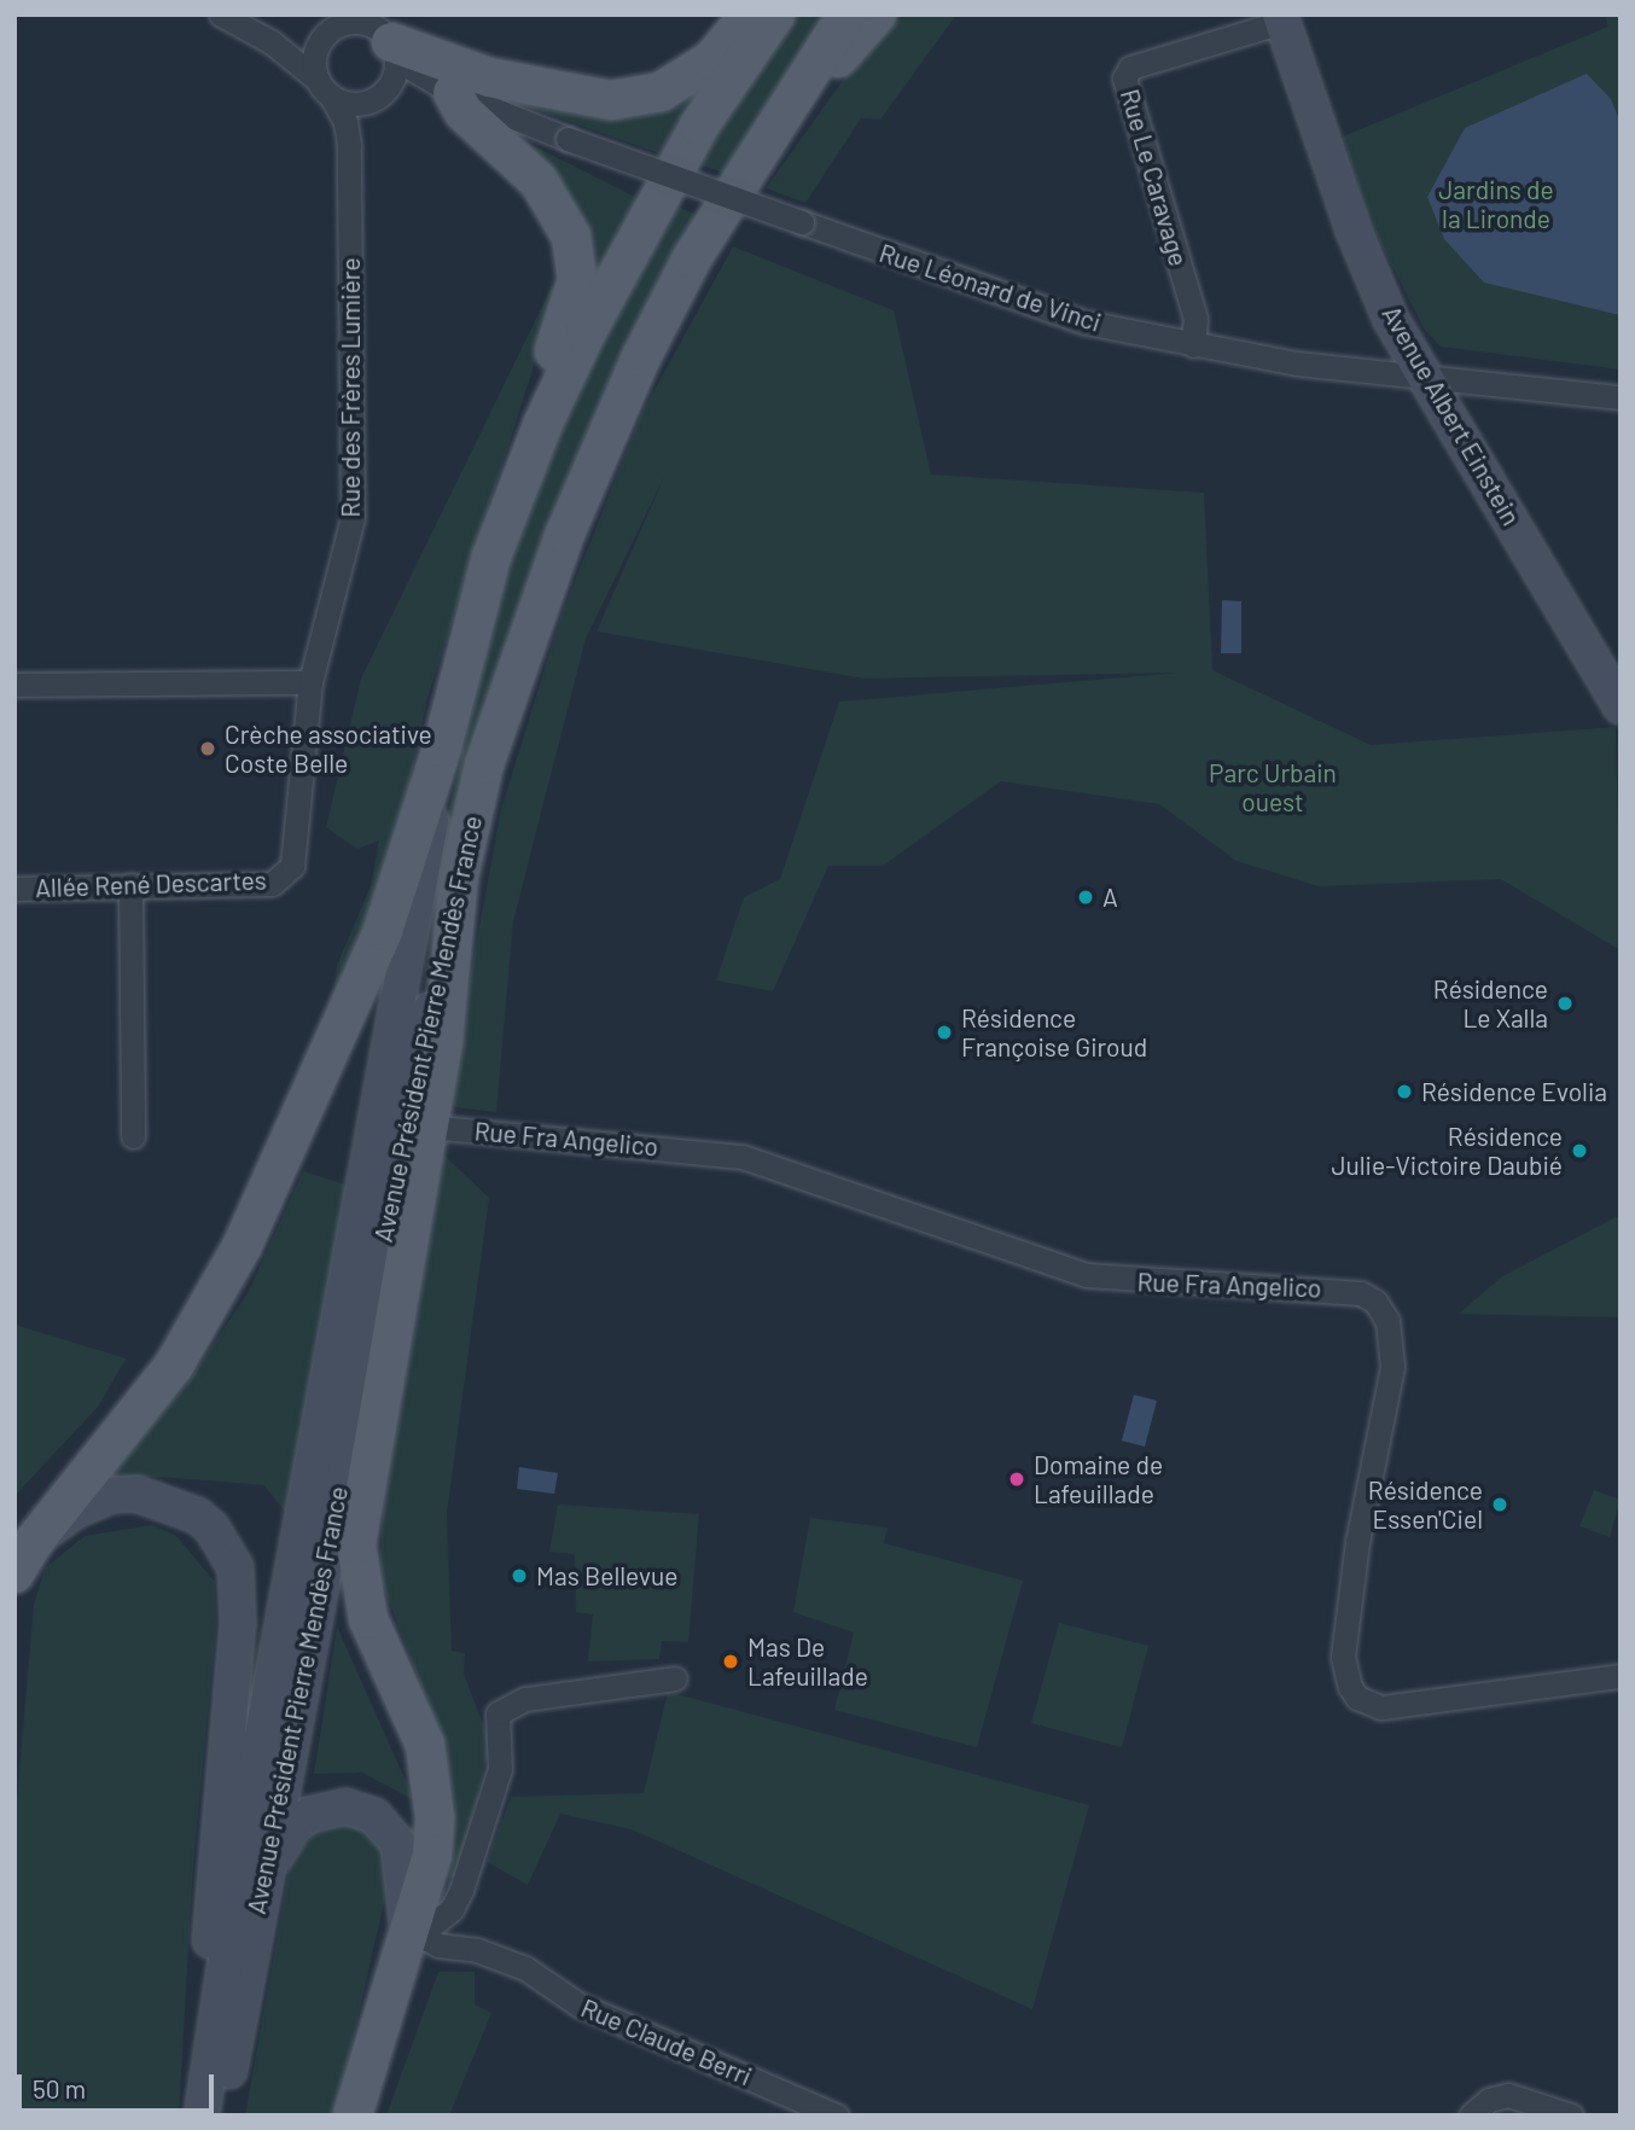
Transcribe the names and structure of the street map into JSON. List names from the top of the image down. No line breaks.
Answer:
{"streets":{"main road":["Avenue Albert Einstein","Avenue Président Pierre Mendès France"],"street":["Rue Le Caravage","Rue Léonard de Vinci","Rue des Frères Lumière","Allée René Descartes","Rue Fra Angelico","Rue Claude Berri"]},"crossings":[["Rue Le Caravage","Rue Léonard de Vinci"],["Rue Le Caravage","Avenue Albert Einstein"],["Rue Léonard de Vinci","Rue des Frères Lumière"],["Rue Léonard de Vinci","Avenue Albert Einstein"],["Rue des Frères Lumière","Allée René Descartes"]],"parks":["Jardins de la Lironde","Parc Urbain ouest"],"places":["Crèche associative Coste Belle","A","Résidence Le Xalla","Résidence Françoise Giroud","Résidence Evolia","Résidence Julie-Victoire Daubié","Domaine de Lafeuillade","Résidence Essen'Ciel","Mas Bellevue","Mas De Lafeuillade"],"scale_bar":"50 m"}
